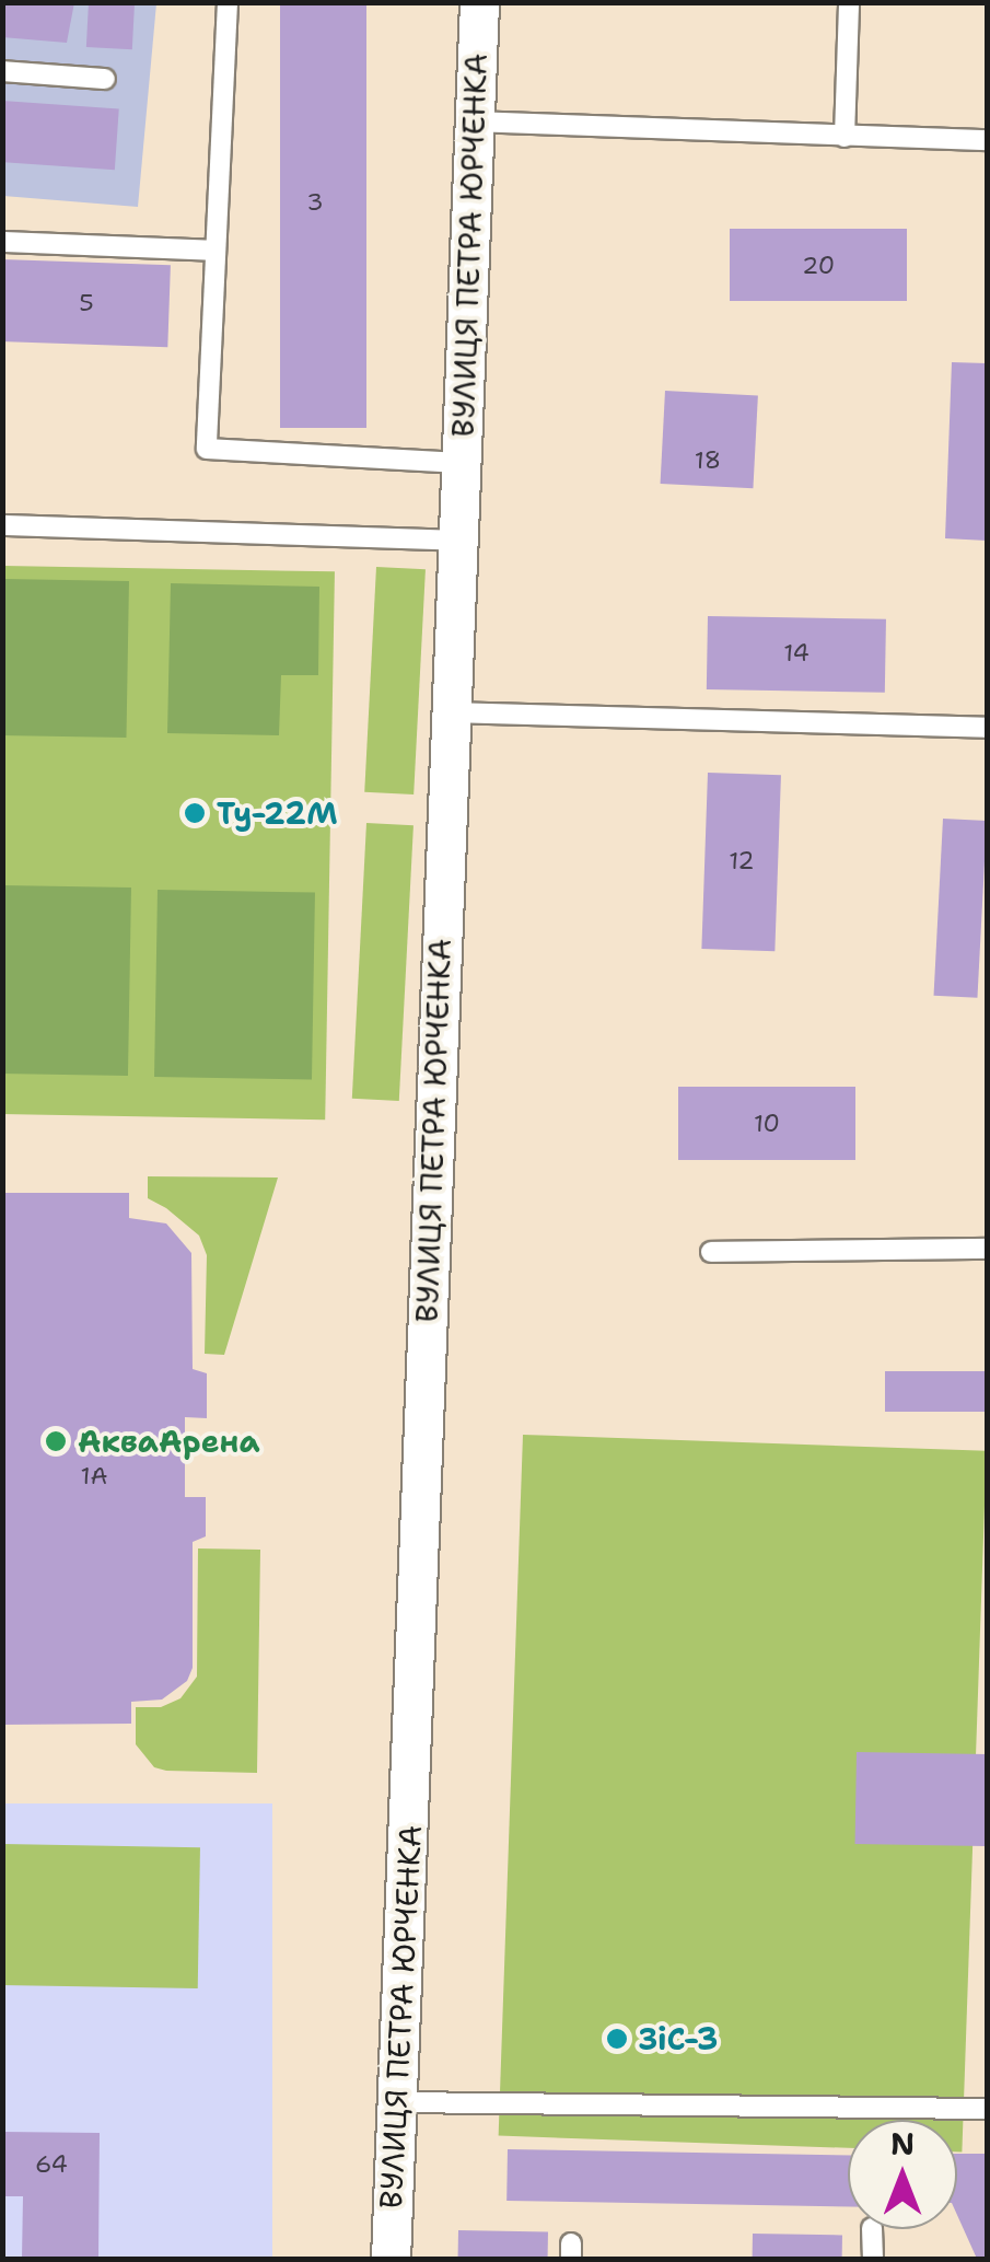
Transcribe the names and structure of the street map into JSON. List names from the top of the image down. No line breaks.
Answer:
{"streets":{"street":["ВУЛИЦЯ ПЕТРА ЮРЧЕНКА"]},"places":["Ту-22М","АкваАрена","ЗіС-3"],"house_numbers":["3","20","5","18","14","12","10","1А","64"],"north":"top"}
